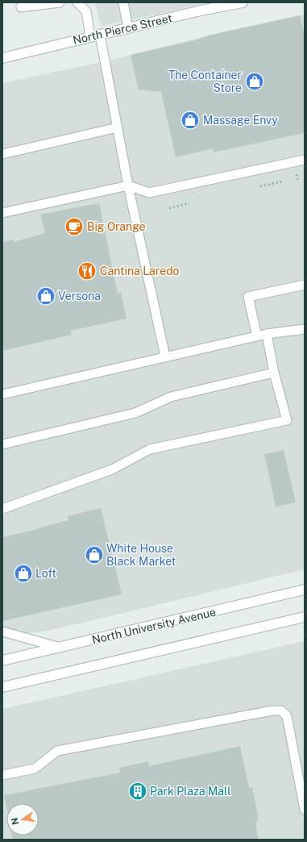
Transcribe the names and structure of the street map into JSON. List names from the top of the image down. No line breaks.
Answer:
{"streets":{"main road":["North Pierce Street","North University Avenue"]},"places":{"shop":["The Container Store","Massage Envy","Versona","White House Black Market","Loft"],"cafe":["Big Orange"],"restaurant":["Cantina Laredo"],"building":["Park Plaza Mall"]},"north":"left"}
